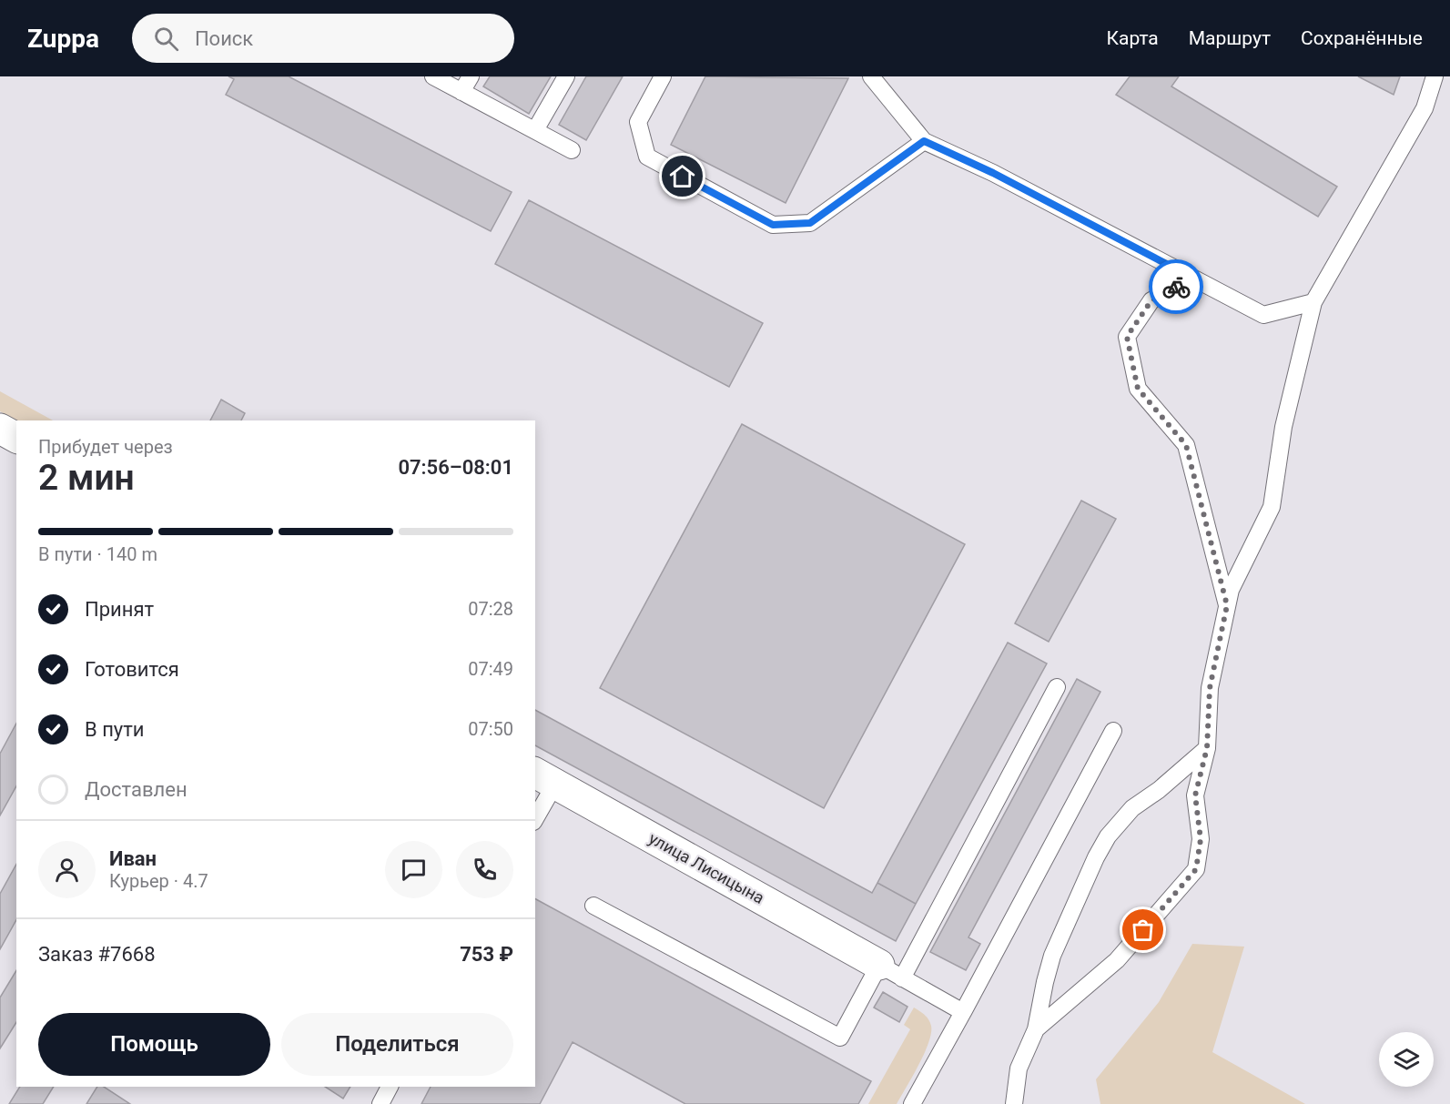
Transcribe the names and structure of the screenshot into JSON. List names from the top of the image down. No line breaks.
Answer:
{"streets":{"street":["улица Лисицына"]},"page":{"header":"Zuppa","search":"Поиск","nav":["Карта","Маршрут","Сохранённые"],"heading":["2 мин","Прибудет через","07:56–08:01"],"panel":["Иван","Курьер · 4.7","Заказ #7668","753 ₽"],"bar":"В пути · 140 m","list":[["Принят","07:28"],["Готовится","07:49"],["В пути","07:50"],"Доставлен"],"buttons":["Помощь","Поделиться"]}}
